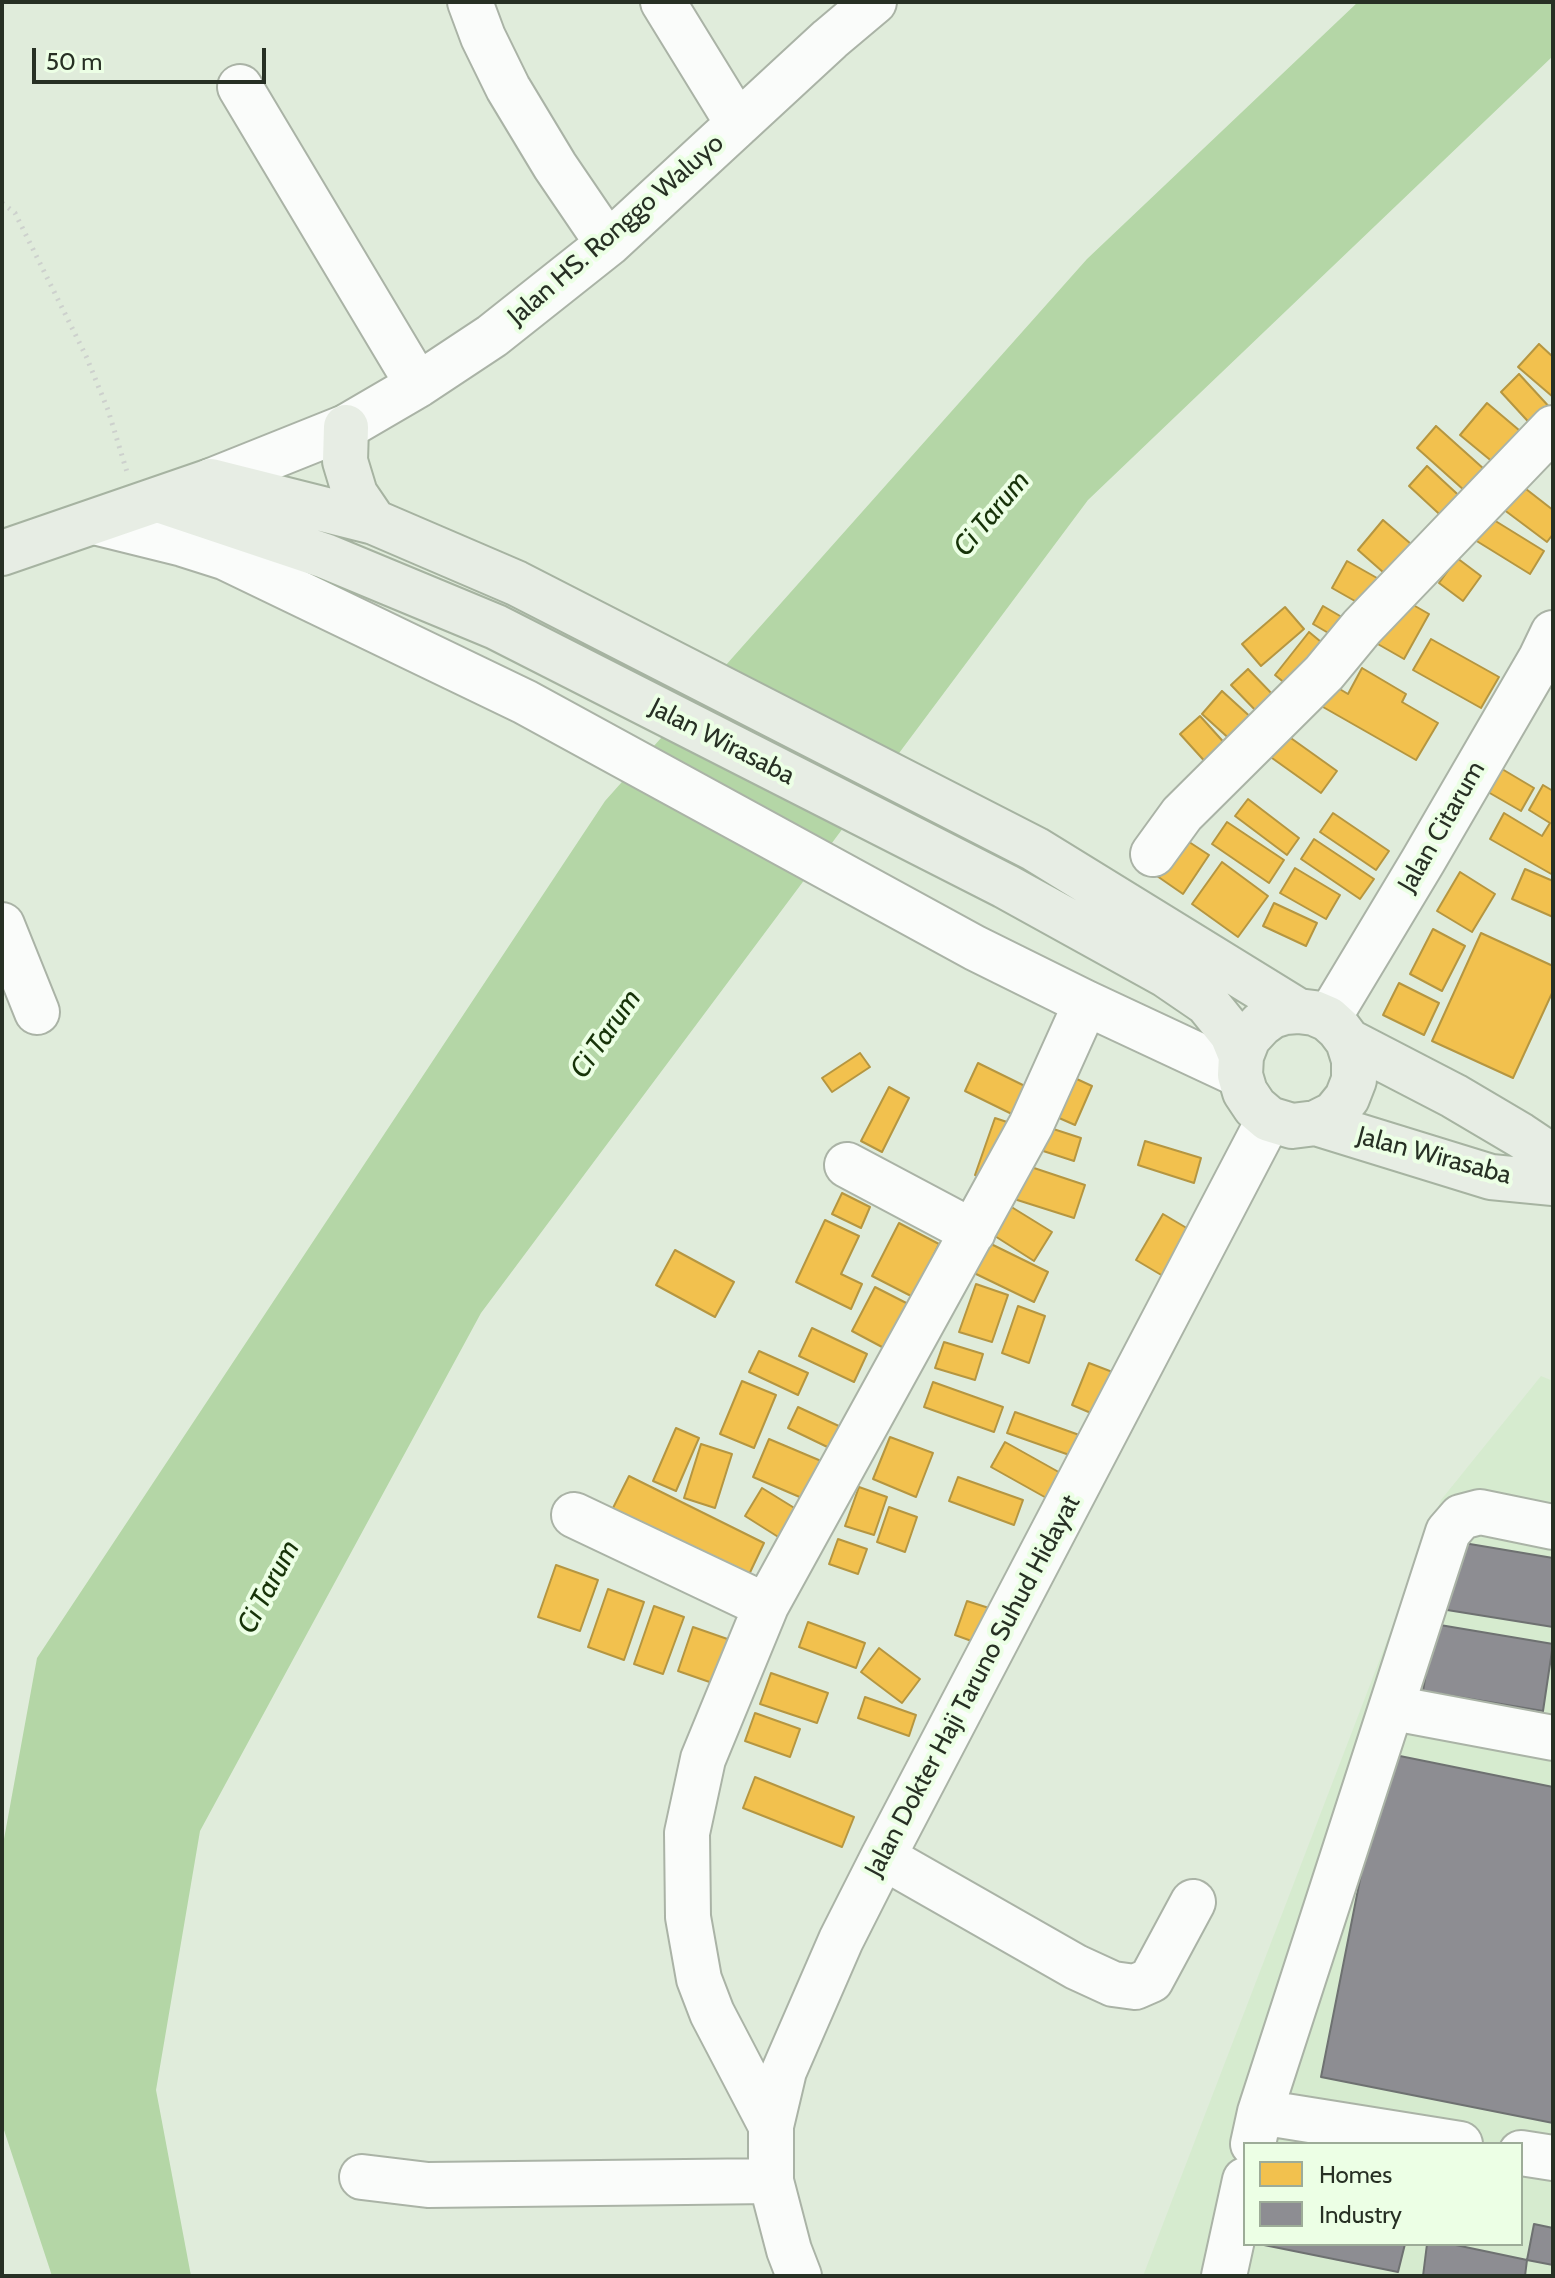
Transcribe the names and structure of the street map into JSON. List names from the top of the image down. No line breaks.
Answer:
{"streets":{"main road":["Jalan HS. Ronggo Waluyo","Jalan Wirasaba"],"street":["Jalan Citarum","Jalan Dokter Haji Taruno Suhud Hidayat"]},"crossings":[["Jalan HS. Ronggo Waluyo","Jalan Wirasaba"],["Jalan Wirasaba","Jalan Citarum"],["Jalan Wirasaba","Jalan Dokter Haji Taruno Suhud Hidayat"],["Jalan Citarum","Jalan Dokter Haji Taruno Suhud Hidayat"]],"water":["Ci Tarum"],"legend":["Homes","Industry"],"scale_bar":"50 m"}
